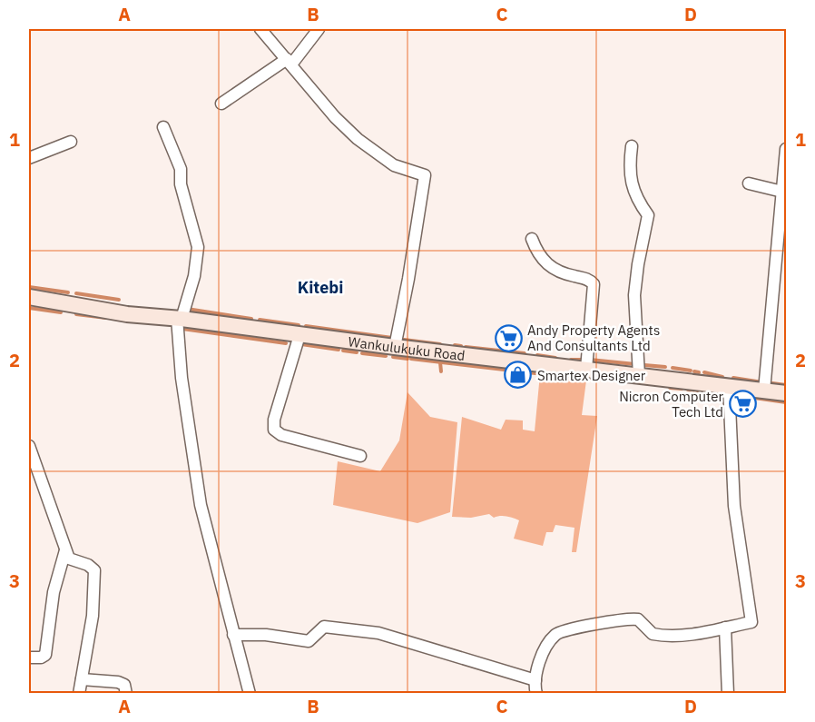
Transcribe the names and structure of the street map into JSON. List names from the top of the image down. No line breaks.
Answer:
{"streets":{"main road":["Wankulukuku Road"]},"districts":["Kitebi"],"places":{"supermarket":["Andy Property Agents And Consultants Ltd","Nicron Computer Tech Ltd"],"shop":["Smartex Designer"]},"grid":{"columns":["A","B","C","D"],"rows":["1","2","3"]}}
